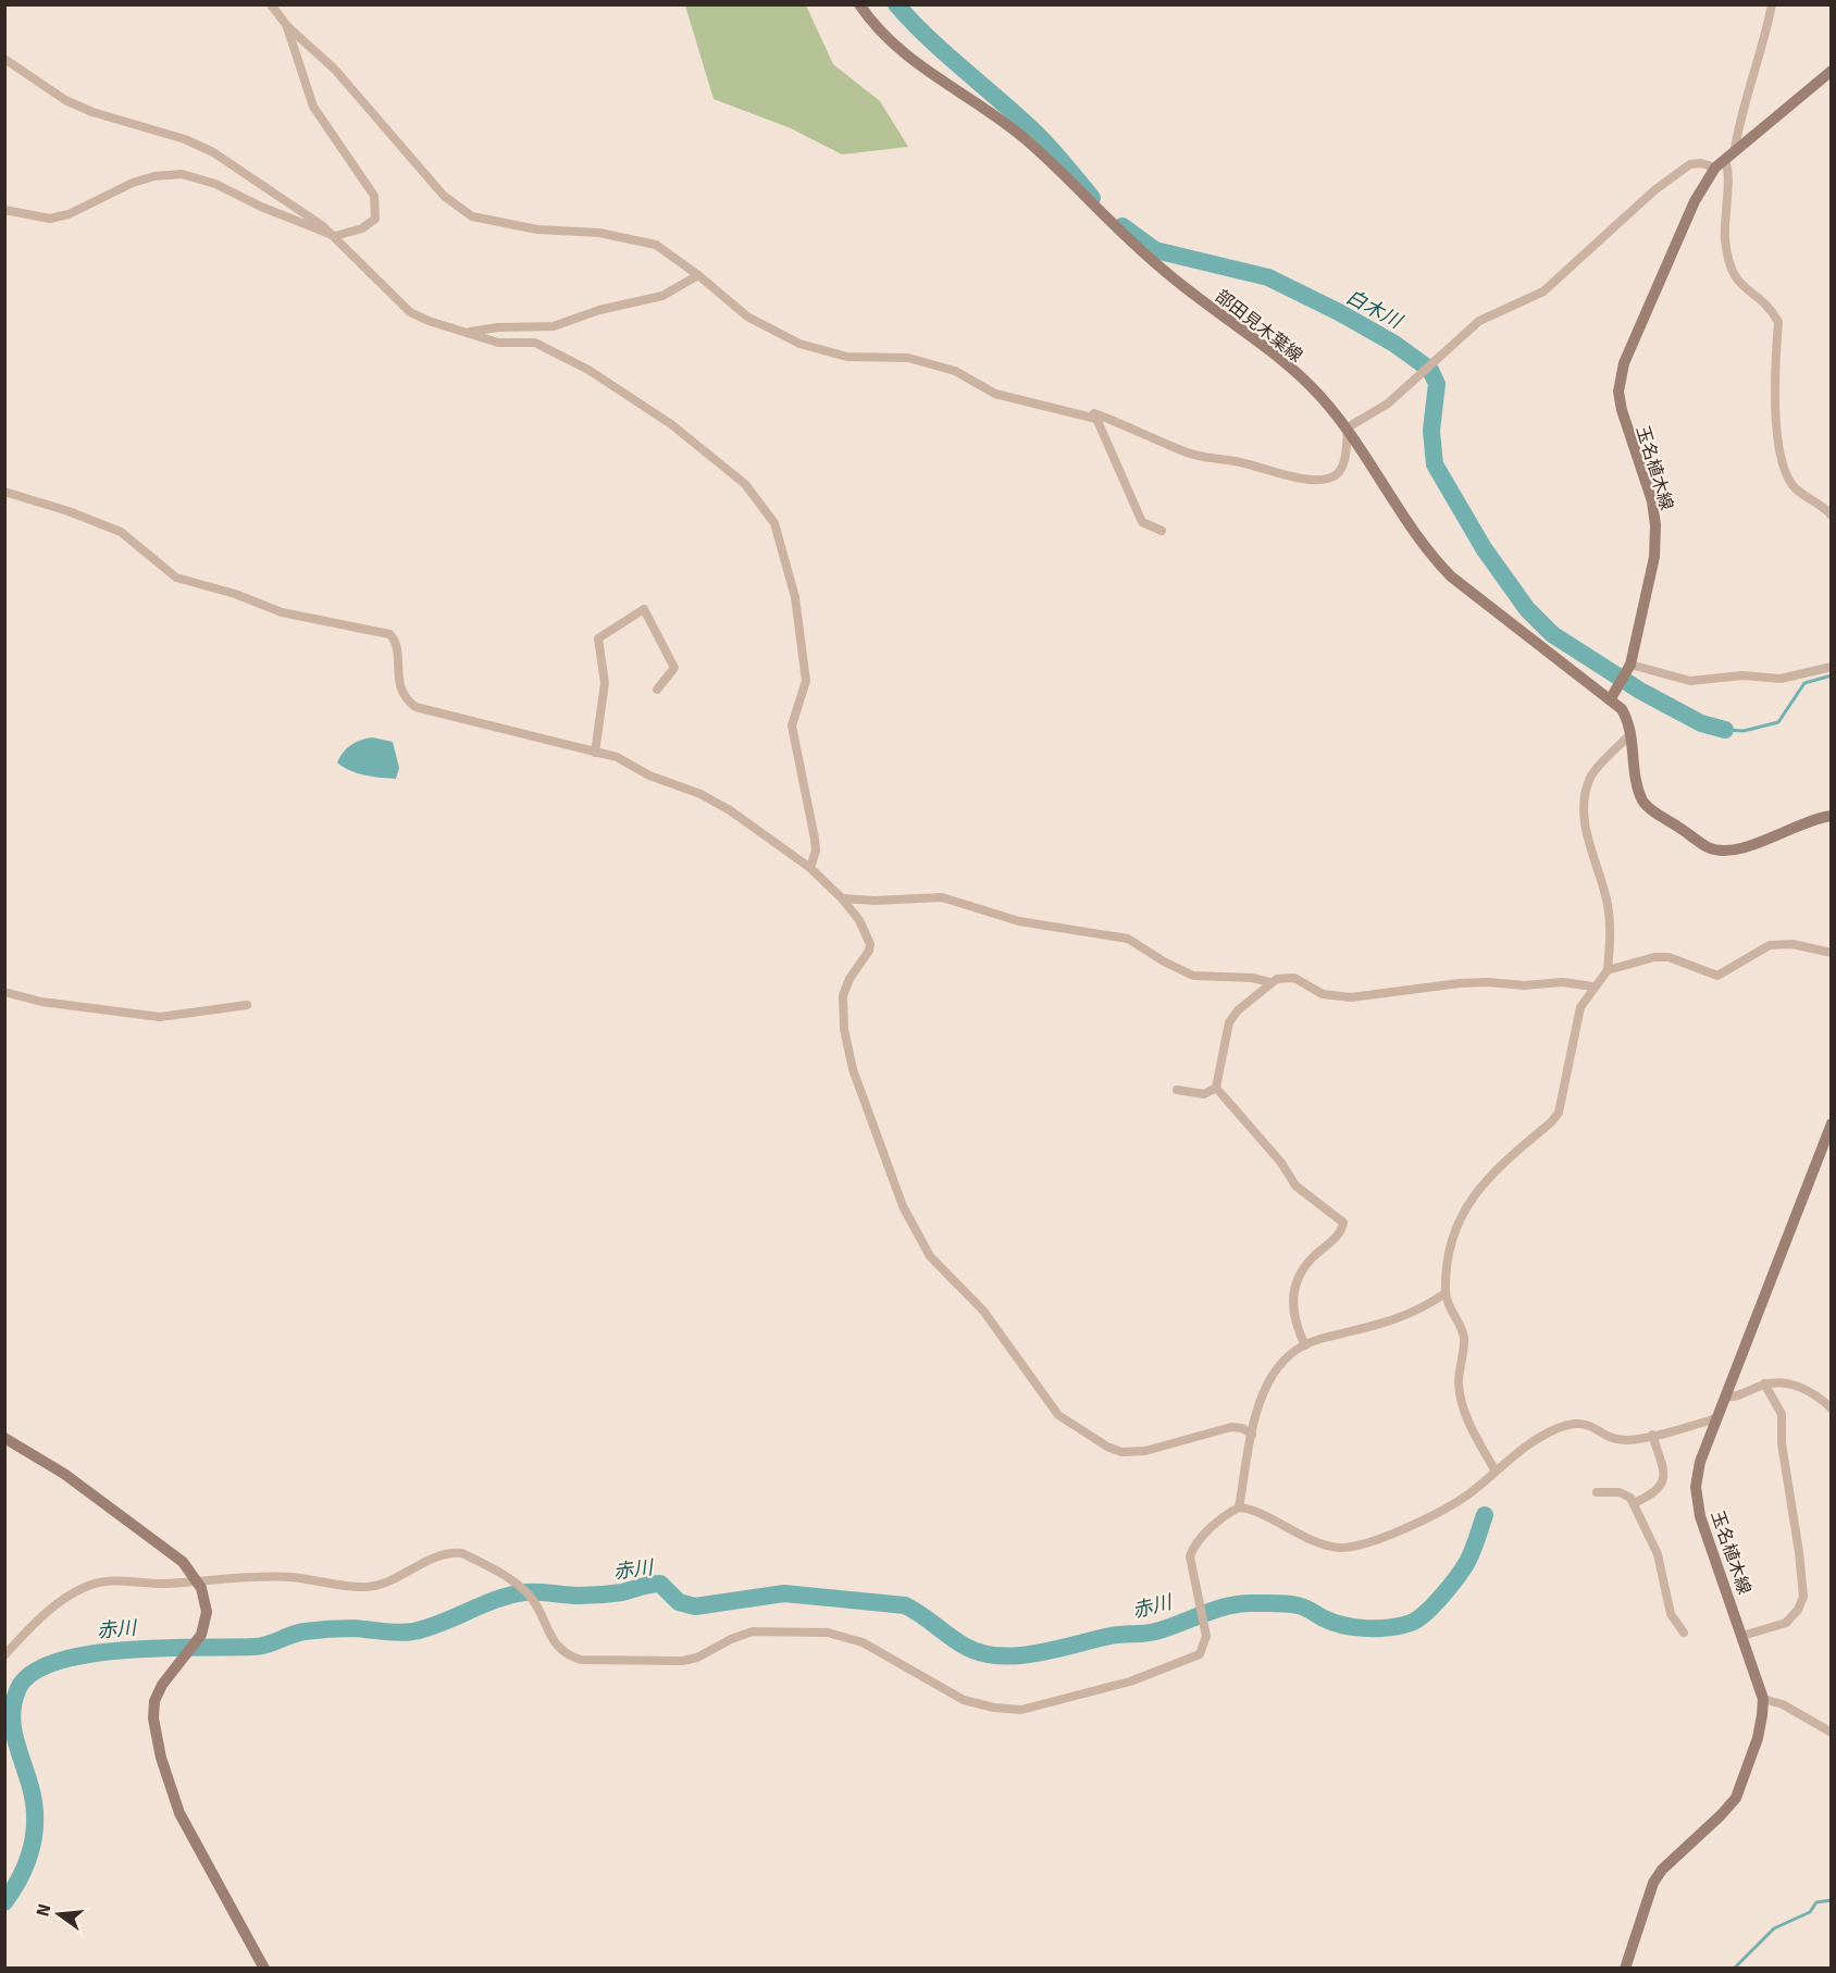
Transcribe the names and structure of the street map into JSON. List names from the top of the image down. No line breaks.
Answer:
{"streets":{"main road":["部田見木葉線","玉名植木線"]},"crossings":[["部田見木葉線","玉名植木線"]],"water":["白木川","赤川"],"north":"left"}
